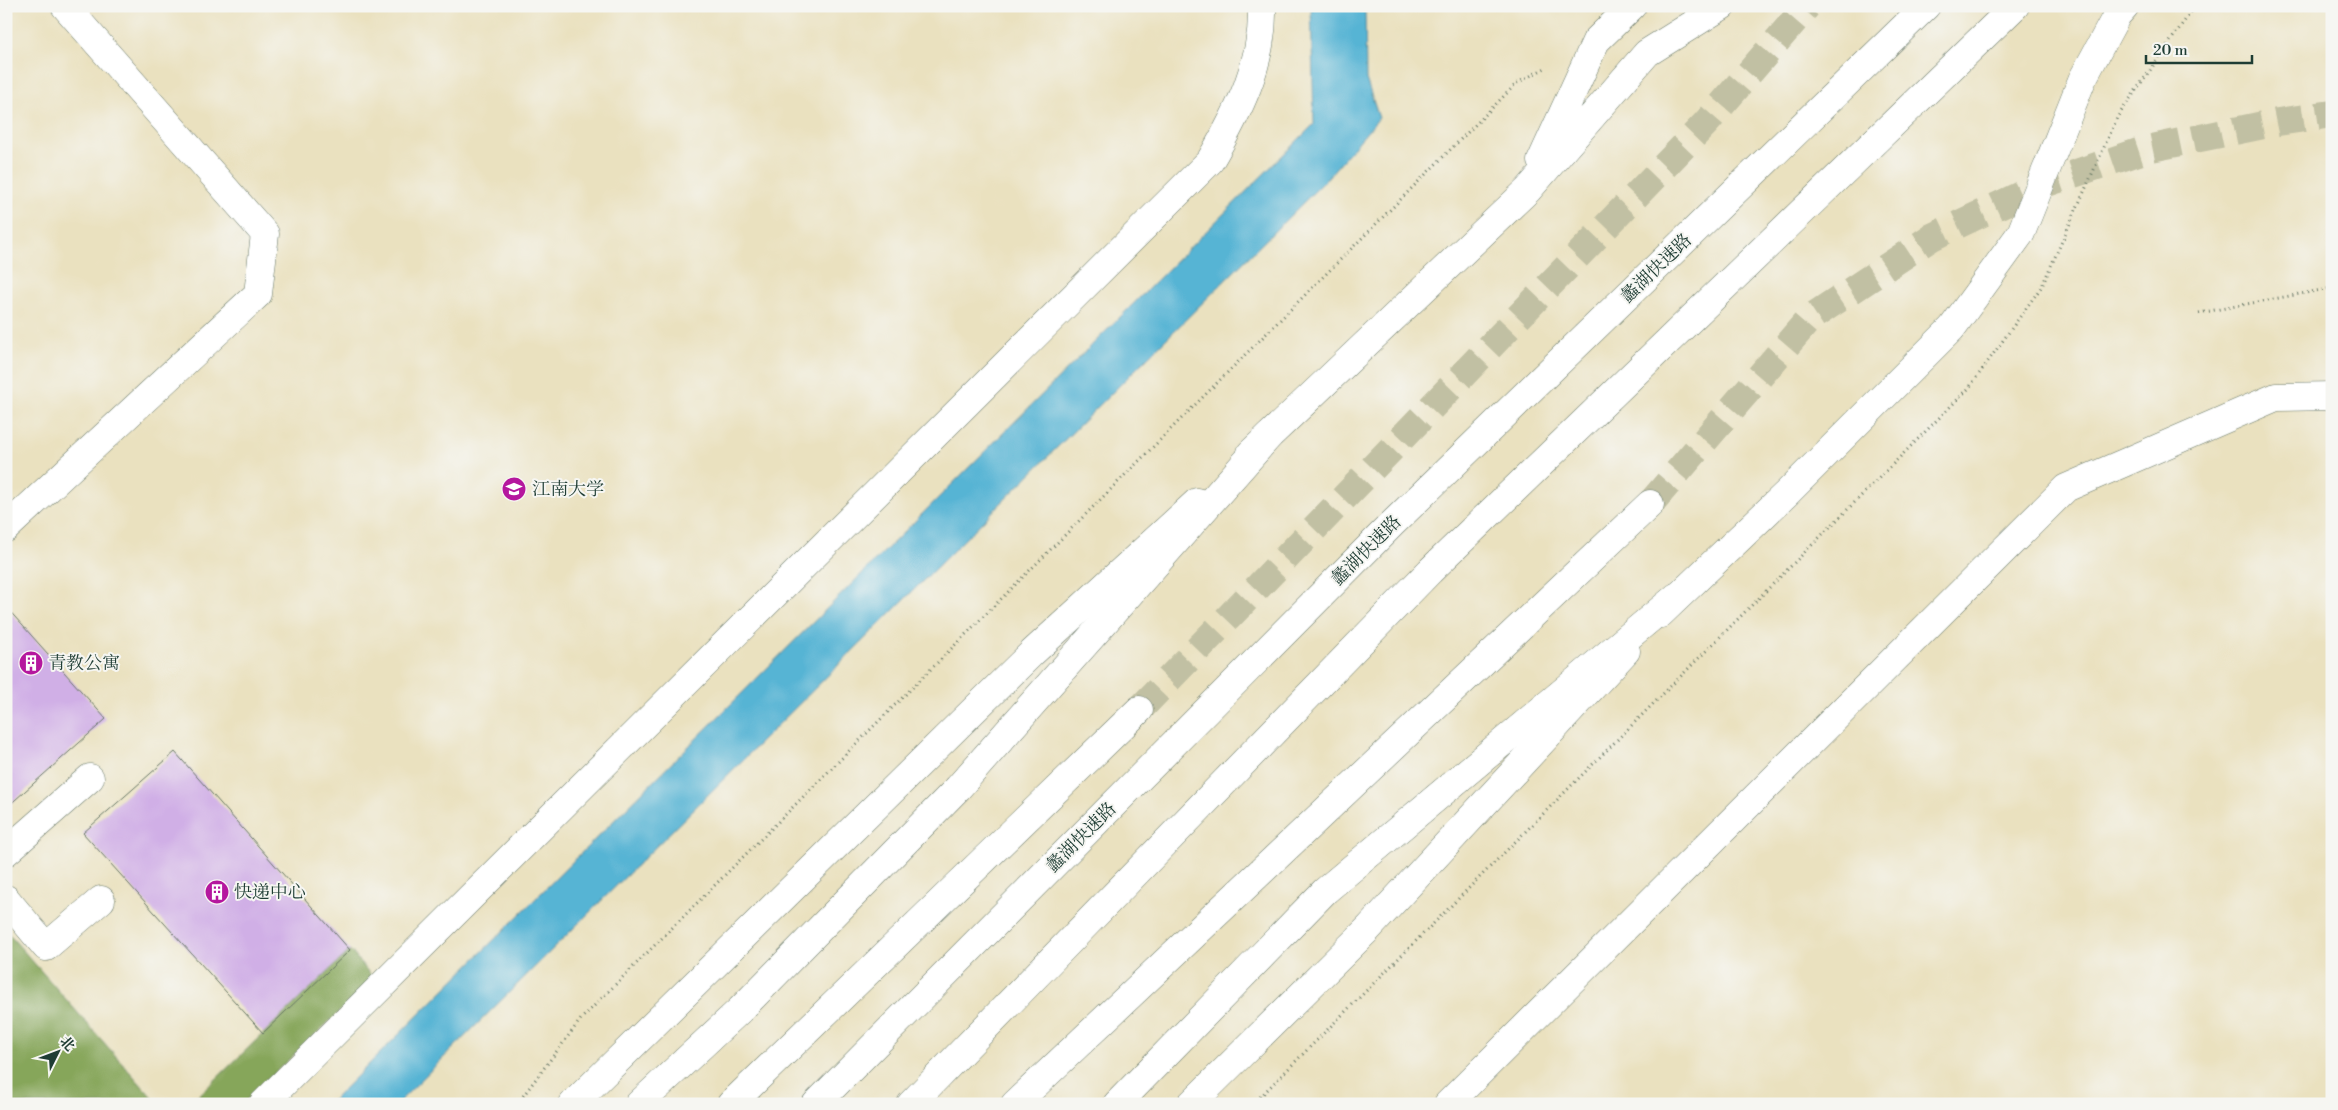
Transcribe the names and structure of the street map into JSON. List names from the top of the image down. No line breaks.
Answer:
{"streets":{"main road":["蠡湖快速路"]},"places":{"school or university":["江南大学"],"building":["青教公寓","快递中心"]},"scale_bar":"20 m","north":"top right"}
